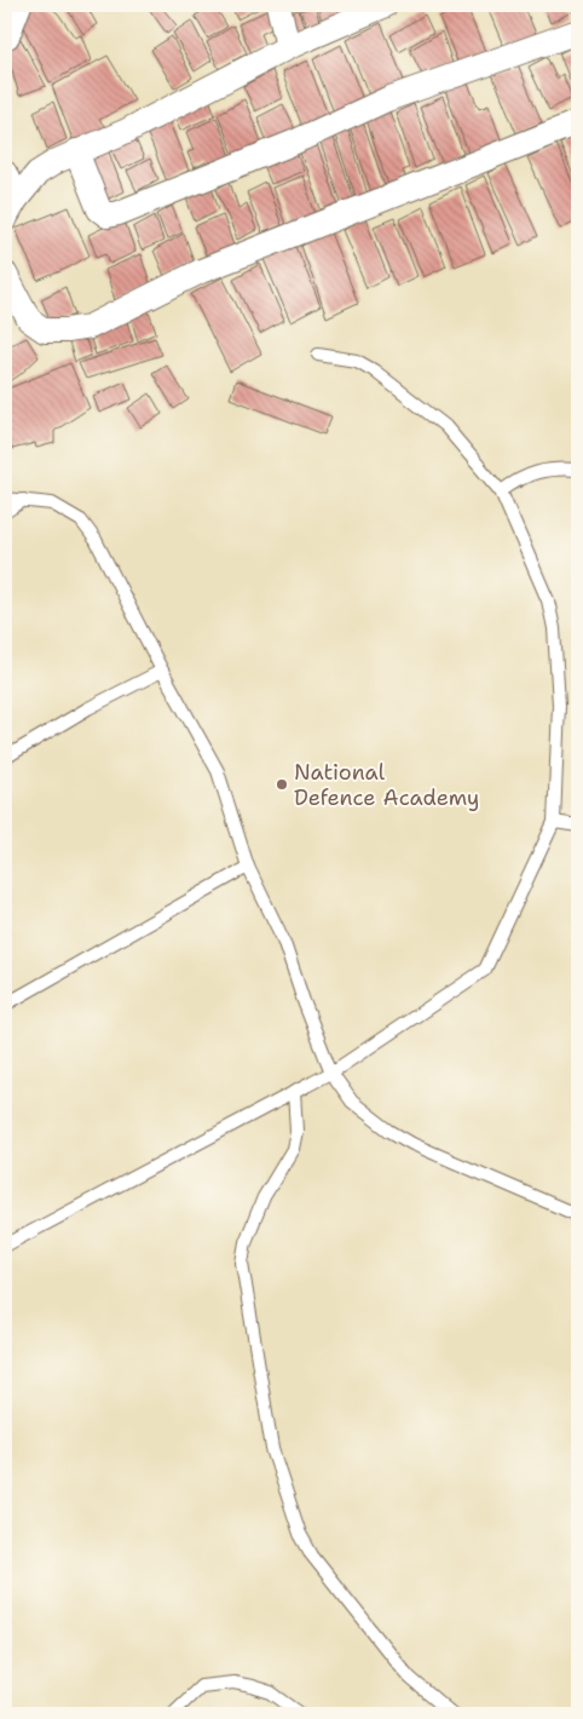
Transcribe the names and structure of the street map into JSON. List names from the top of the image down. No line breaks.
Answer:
{"places":["National Defence Academy"]}
